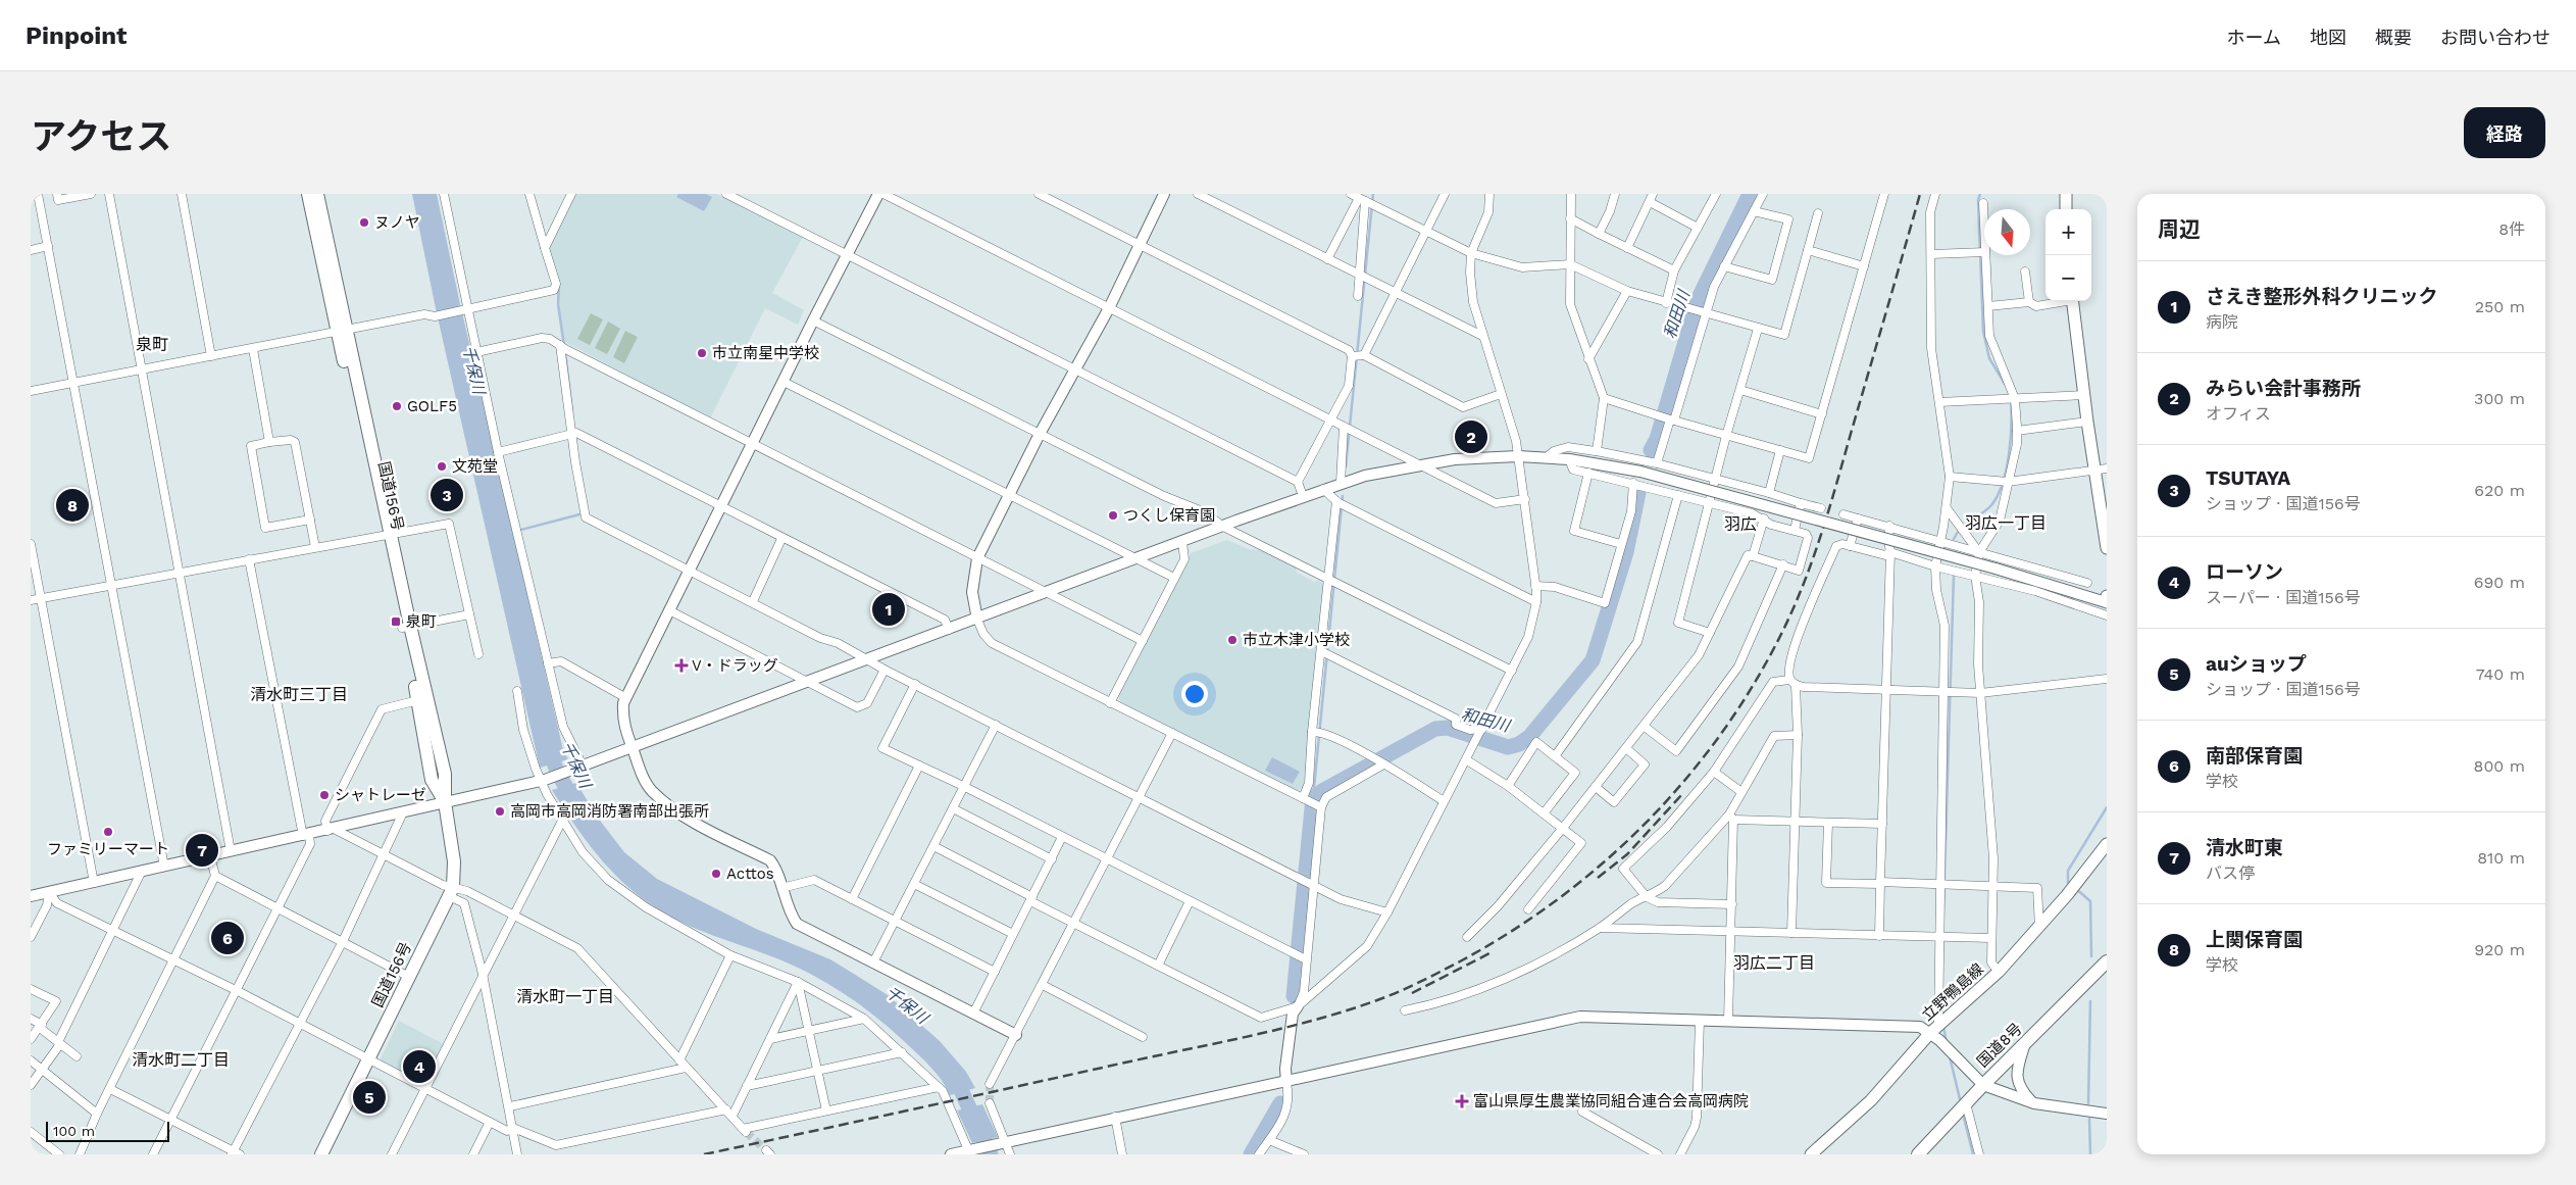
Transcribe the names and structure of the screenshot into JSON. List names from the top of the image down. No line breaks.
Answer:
{"streets":{"highway":["国道156号","国道8号"],"main road":["立野鴨島線"]},"districts":["泉町","羽広一丁目","羽広","清水町三丁目","羽広二丁目","清水町一丁目","清水町二丁目"],"water":["和田川","千保川"],"places":{"other":["ヌノヤ","市立南星中学校","GOLF5","文苑堂","つくし保育園","市立木津小学校","シャトレーゼ","高岡市高岡消防署南部出張所","ファミリーマート","Acttos"],"transit":["泉町"],"health":["V・ドラッグ","富山県厚生農業協同組合連合会高岡病院"]},"scale_bar":"100 m","north":"bottom","page":{"header":"Pinpoint","nav":["ホーム","地図","概要","お問い合わせ"],"title":"アクセス","buttons":"経路","heading":["周辺","8件"],"map_buttons":["+","−"],"list":[{"mark":"1","name":"さえき整形外科クリニック","note":"病院","value":"250 m"},{"mark":"2","name":"みらい会計事務所","note":"オフィス","value":"300 m"},{"mark":"3","name":"TSUTAYA","note":"ショップ · 国道156号","value":"620 m"},{"mark":"4","name":"ローソン","note":"スーパー · 国道156号","value":"690 m"},{"mark":"5","name":"auショップ","note":"ショップ · 国道156号","value":"740 m"},{"mark":"6","name":"南部保育園","note":"学校","value":"800 m"},{"mark":"7","name":"清水町東","note":"バス停","value":"810 m"},{"mark":"8","name":"上関保育園","note":"学校","value":"920 m"}],"pins":["2","3","8","1","7","6","4","5"],"scale":"100 m"}}
